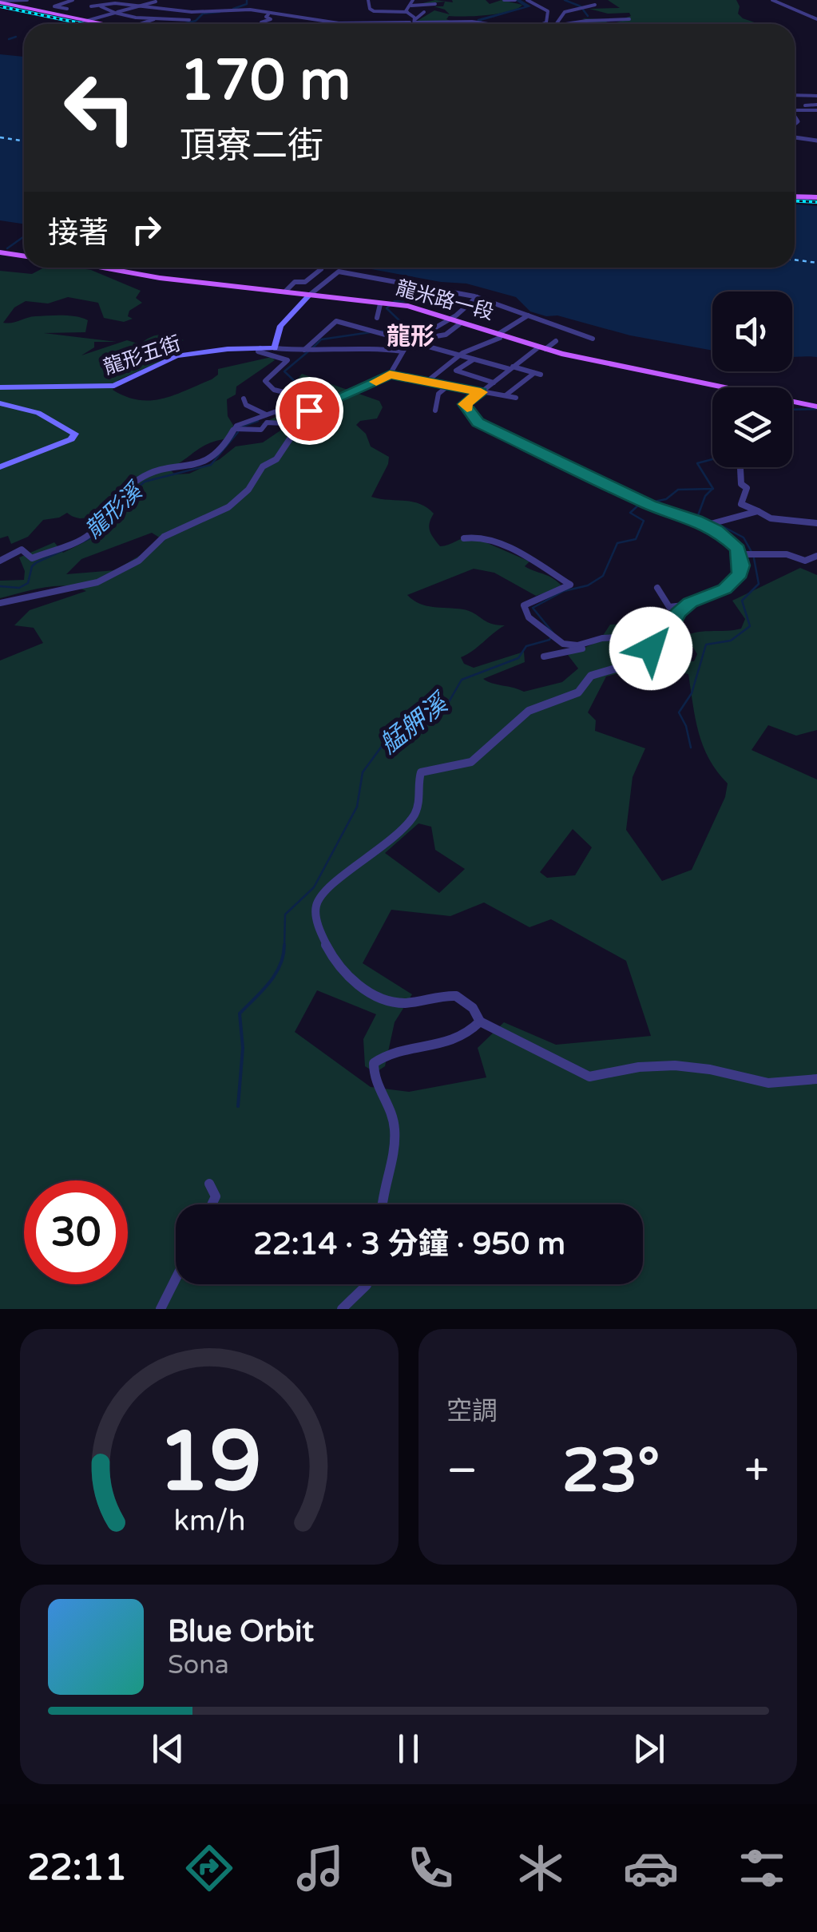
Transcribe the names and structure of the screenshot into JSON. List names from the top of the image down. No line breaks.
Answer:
{"streets":{"main road":["龍米路一段"],"street":["龍形五街"]},"districts":["龍形"],"water":["龍形溪","艋舺溪"],"page":{"turn":["170 m","頂寮二街"],"then":"接著","limit":"30","trip":"22:14 · 3 分鐘 · 950 m","tile":"空調","heat":["−","23°","+"],"song":["Blue Orbit","Sona"],"tabs":"22:11","gauge":["19","km/h"]}}
